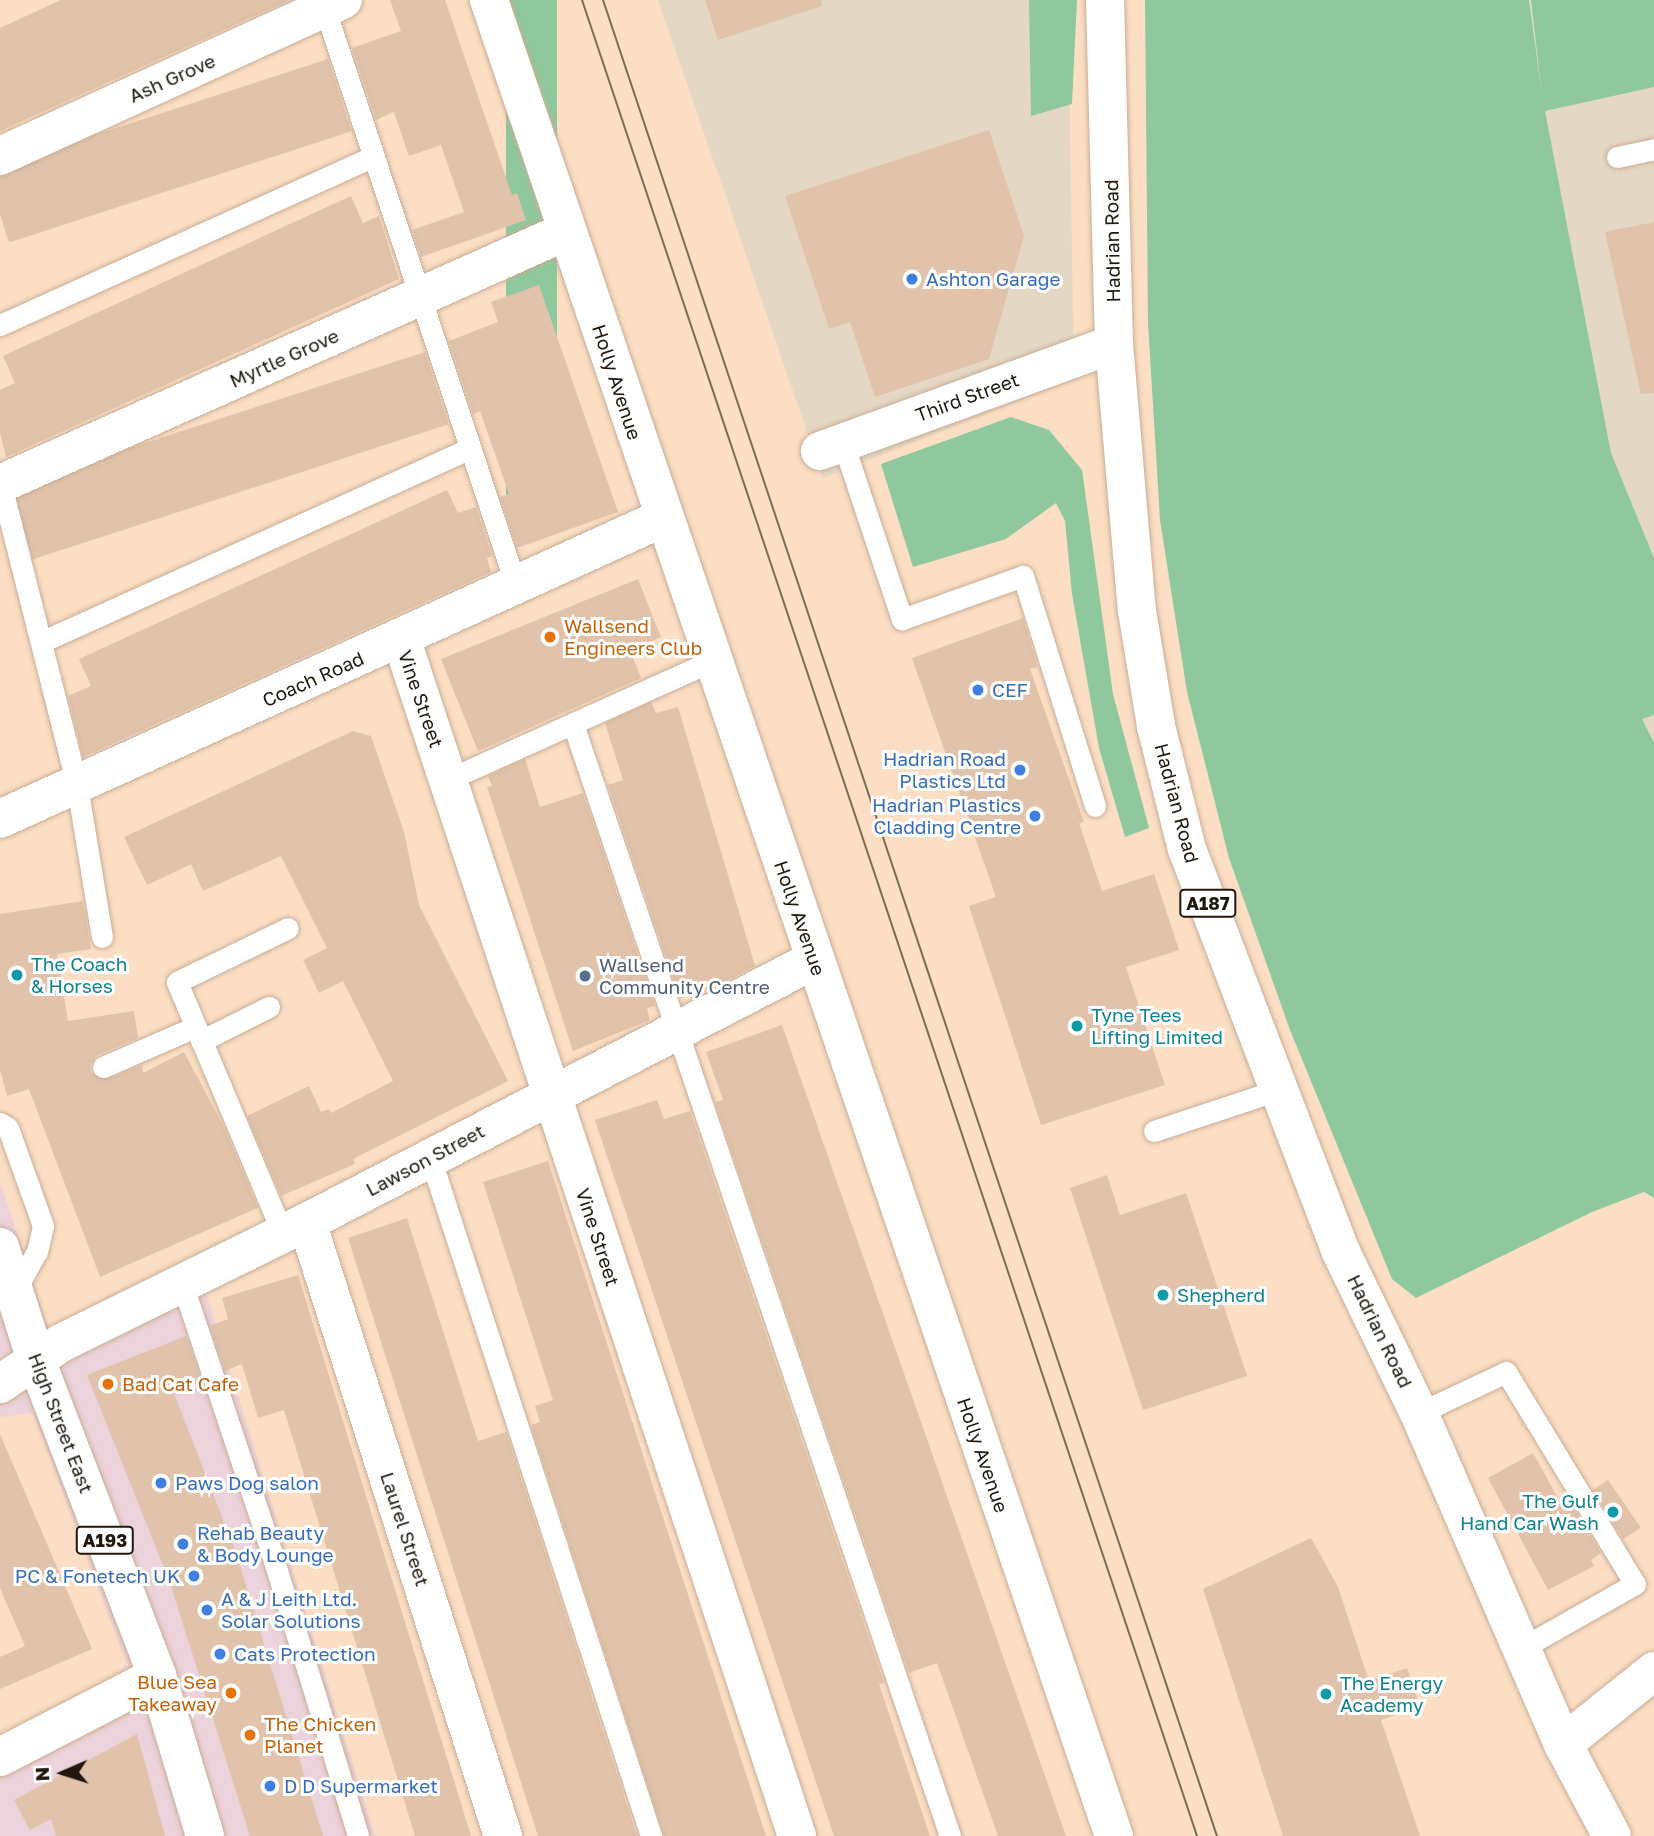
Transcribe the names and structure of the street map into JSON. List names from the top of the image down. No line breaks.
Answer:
{"streets":{"street":["Ash Grove","Hadrian Road","Myrtle Grove","Holly Avenue","Third Street","Coach Road","Vine Street","A187","Lawson Street","High Street East","Laurel Street","A193"]},"crossings":[["Hadrian Road","Third Street"],["Hadrian Road","A187"],["Myrtle Grove","Holly Avenue"],["Holly Avenue","Coach Road"],["Holly Avenue","Lawson Street"],["Coach Road","Vine Street"],["Vine Street","Lawson Street"],["Lawson Street","High Street East"],["Lawson Street","Laurel Street"]],"places":["Ashton Garage","Wallsend Engineers Club","CEF","Hadrian Road Plastics Ltd","Hadrian Plastics Cladding Centre","The Coach & Horses","Wallsend Community Centre","Tyne Tees Lifting Limited","Shepherd","Bad Cat Cafe","Paws Dog salon","The Gulf Hand Car Wash","Rehab Beauty & Body Lounge","PC & Fonetech UK","A & J Leith Ltd. Solar Solutions","Cats Protection","Blue Sea Takeaway","The Energy Academy","The Chicken Planet","D D Supermarket"],"north":"left"}
